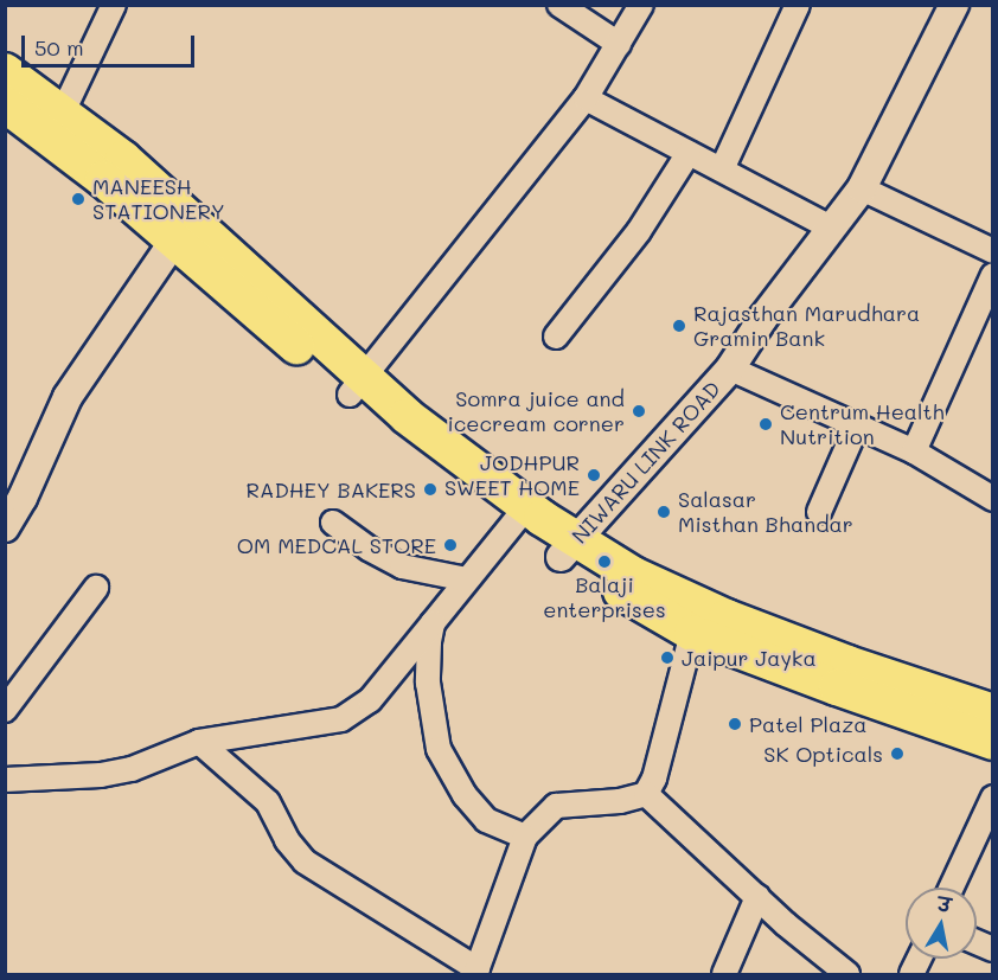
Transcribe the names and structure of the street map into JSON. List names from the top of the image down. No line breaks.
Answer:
{"streets":{"street":["NIWARU LINK ROAD"]},"places":["MANEESH STATIONERY","Rajasthan Marudhara Gramin Bank","Somra juice and icecream corner","Centrum Health Nutrition","JODHPUR SWEET HOME","RADHEY BAKERS","Salasar Misthan Bhandar","OM MEDCAL STORE","Balaji enterprises","Jaipur Jayka","Patel Plaza","SK Opticals"],"scale_bar":"50 m","north":"top"}
